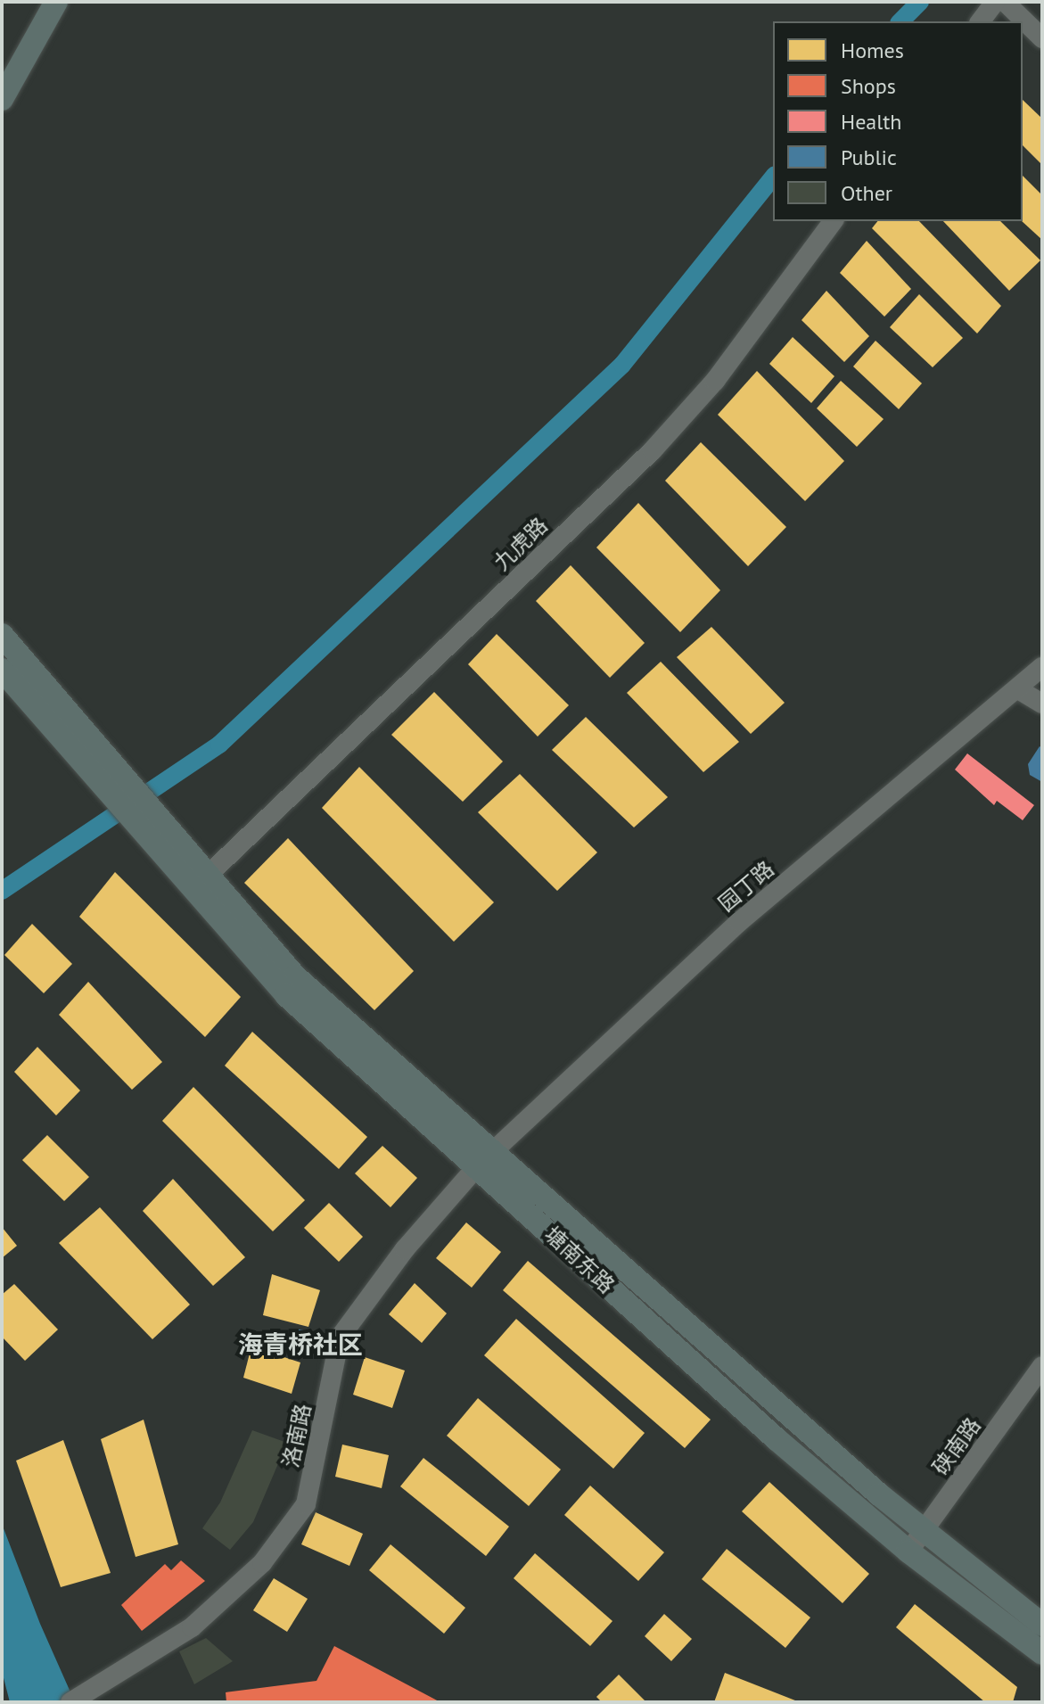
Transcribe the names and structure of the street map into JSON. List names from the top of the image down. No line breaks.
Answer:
{"streets":{"main road":["塘南东路"],"street":["九虎路","园丁路","洛南路","硖南路"]},"crossings":[["九虎路","塘南东路"],["园丁路","塘南东路"],["园丁路","洛南路"],["塘南东路","洛南路"],["塘南东路","硖南路"]],"districts":["海青桥社区"],"legend":["Homes","Shops","Health","Public","Other"]}
